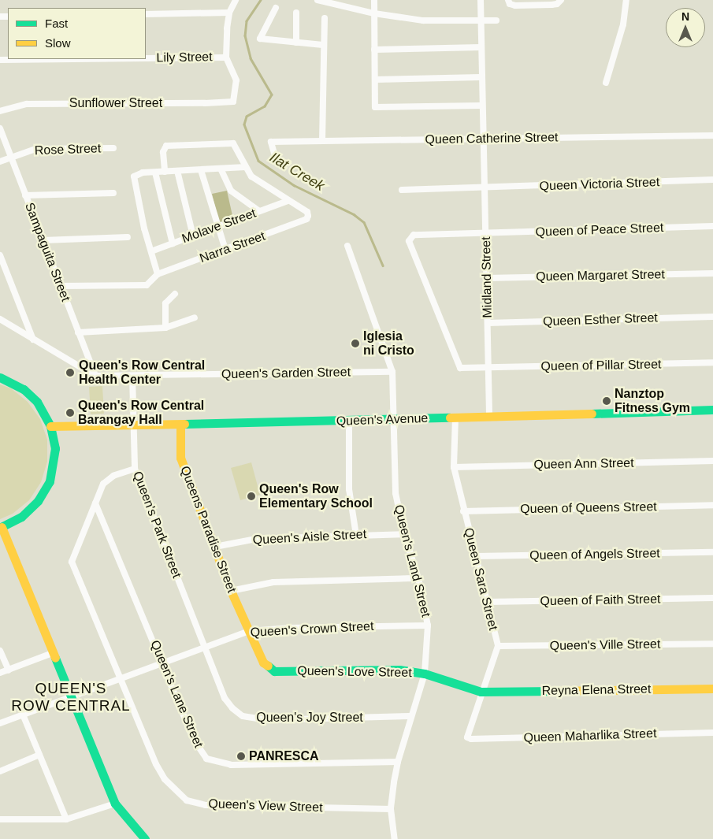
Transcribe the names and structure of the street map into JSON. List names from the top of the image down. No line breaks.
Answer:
{"streets":{"street":["Lily Street","Sunflower Street","Queen Catherine Street","Rose Street","Queen Victoria Street","Molave Street","Queen of Peace Street","Narra Street","Sampaguita Street","Queen Margaret Street","Midland Street","Queen Esther Street","Queen of Pillar Street","Queen's Garden Street","Queen's Avenue","Queen Ann Street","Queen of Queens Street","Queen's Park Street","Queens Paradise Street","Queen's Aisle Street","Queen of Angels Street","Queen's Land Street","Queen Sara Street","Queen of Faith Street","Queen's Crown Street","Queen's Ville Street","Queen's Love Street","Reyna Elena Street","Queen's Lane Street","Queen's Joy Street","Queen Maharlika Street","Queen's View Street"]},"crossings":[["Lily Street","Sunflower Street"],["Queen Catherine Street","Midland Street"],["Rose Street","Sampaguita Street"],["Queen Victoria Street","Midland Street"],["Molave Street","Narra Street"],["Queen of Peace Street","Midland Street"],["Queen of Peace Street","Queen of Pillar Street"],["Narra Street","Sampaguita Street"],["Sampaguita Street","Queen's Garden Street"],["Queen Margaret Street","Midland Street"],["Midland Street","Queen Esther Street"],["Midland Street","Queen of Pillar Street"],["Midland Street","Queen's Avenue"],["Queen's Garden Street","Queen's Park Street"],["Queen's Avenue","Queen's Park Street"],["Queen's Avenue","Queens Paradise Street"],["Queen's Avenue","Queen's Land Street"],["Queen's Avenue","Queen Sara Street"],["Queen Ann Street","Queen Sara Street"],["Queen of Queens Street","Queen Sara Street"],["Queen's Park Street","Queen's Crown Street"],["Queen's Park Street","Queen's Joy Street"],["Queens Paradise Street","Queen's Aisle Street"],["Queens Paradise Street","Queen's Crown Street"],["Queens Paradise Street","Queen's Love Street"],["Queen's Aisle Street","Queen's Land Street"],["Queen of Angels Street","Queen Sara Street"],["Queen's Land Street","Queen's Crown Street"],["Queen's Land Street","Queen's Love Street"],["Queen's Land Street","Queen's Lane Street"],["Queen's Land Street","Queen's Joy Street"],["Queen's Land Street","Queen's View Street"],["Queen Sara Street","Queen of Faith Street"],["Queen Sara Street","Queen's Ville Street"],["Queen Sara Street","Queen's Love Street"],["Queen Sara Street","Reyna Elena Street"],["Queen Sara Street","Queen Maharlika Street"],["Queen's Crown Street","Queen's Love Street"],["Queen's Crown Street","Queen's Lane Street"],["Queen's Crown Street","Queen's Joy Street"],["Queen's Crown Street","Queen's View Street"],["Queen's Love Street","Reyna Elena Street"],["Queen's Lane Street","Queen's View Street"]],"districts":["QUEEN'S ROW CENTRAL"],"water":["Ilat Creek"],"places":["Iglesia ni Cristo","Queen's Row Central Health Center","Nanztop Fitness Gym","Queen's Row Central Barangay Hall","Queen's Row Elementary School","PANRESCA"],"legend":["Fast","Slow"],"north":"top"}
